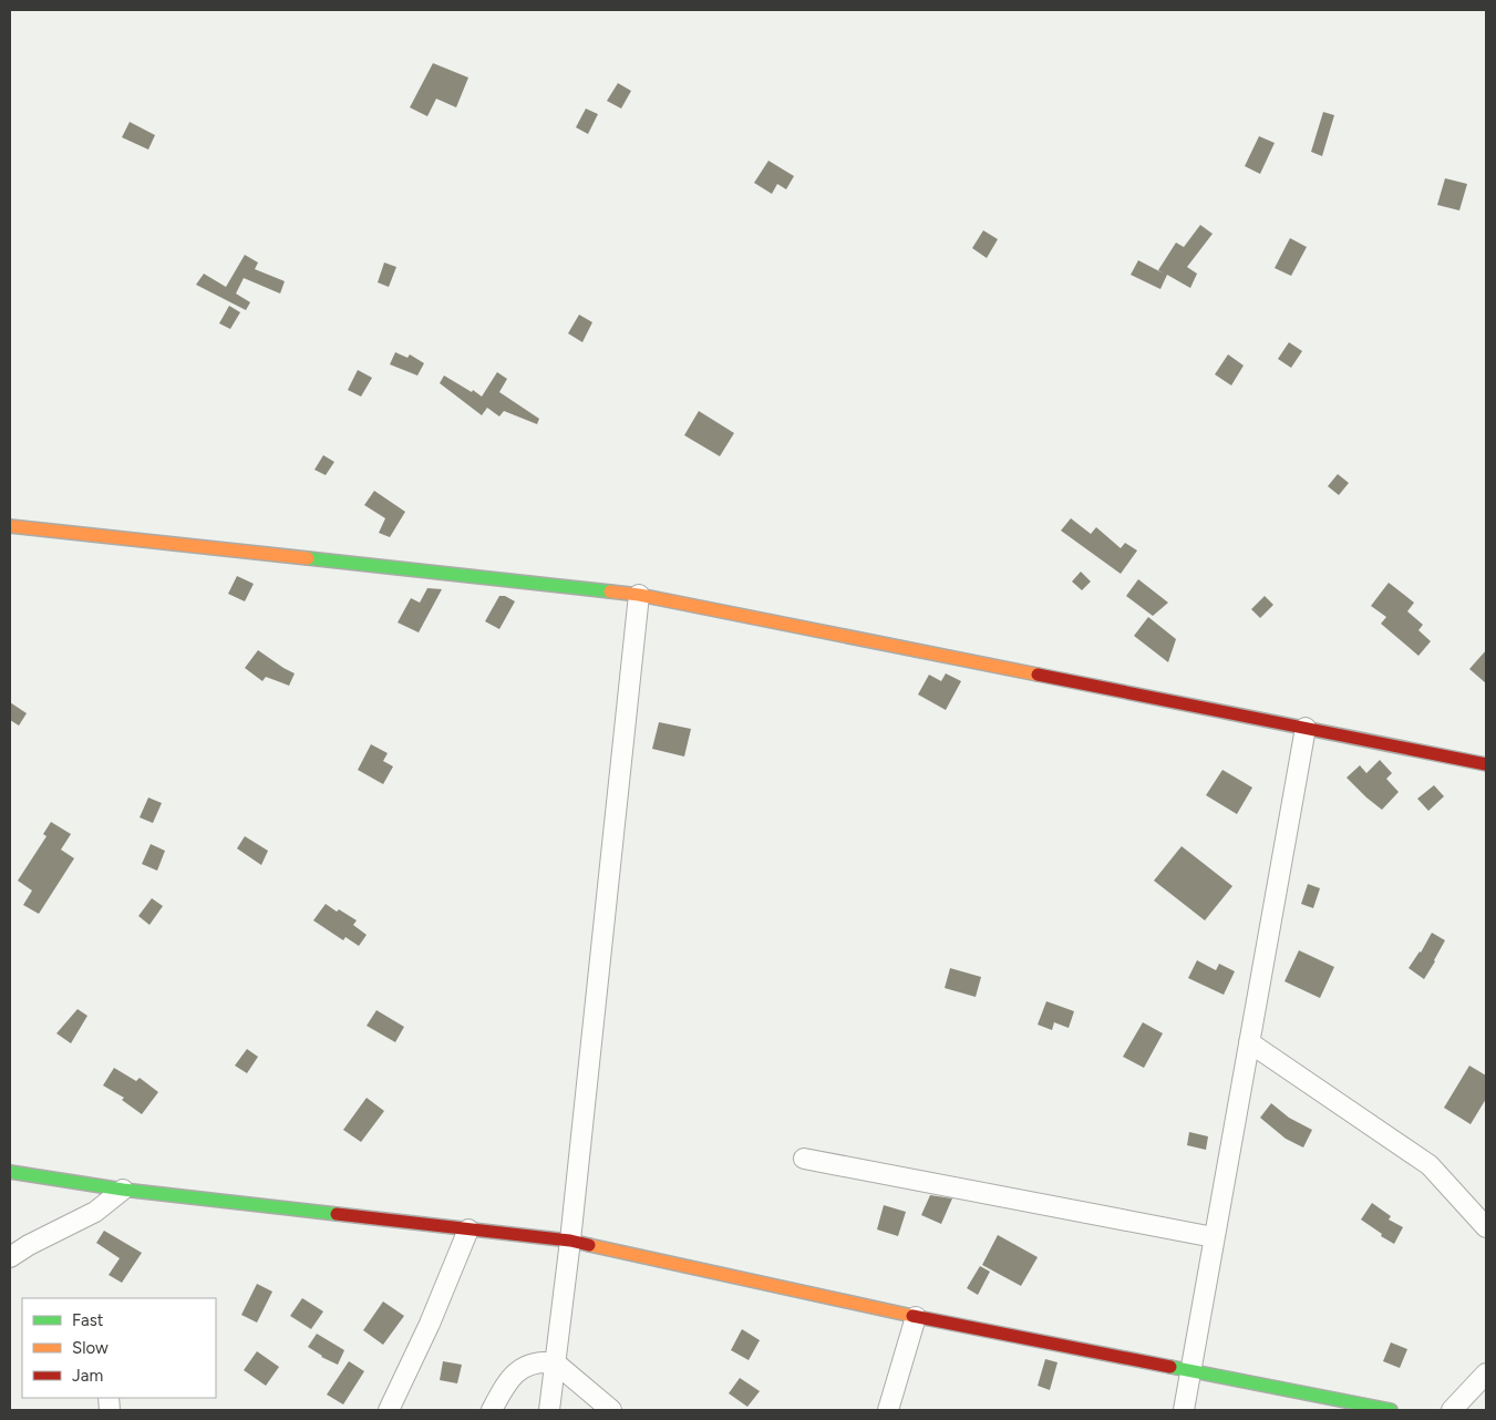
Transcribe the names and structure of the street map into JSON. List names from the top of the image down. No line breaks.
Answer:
{"legend":["Fast","Slow","Jam"]}
